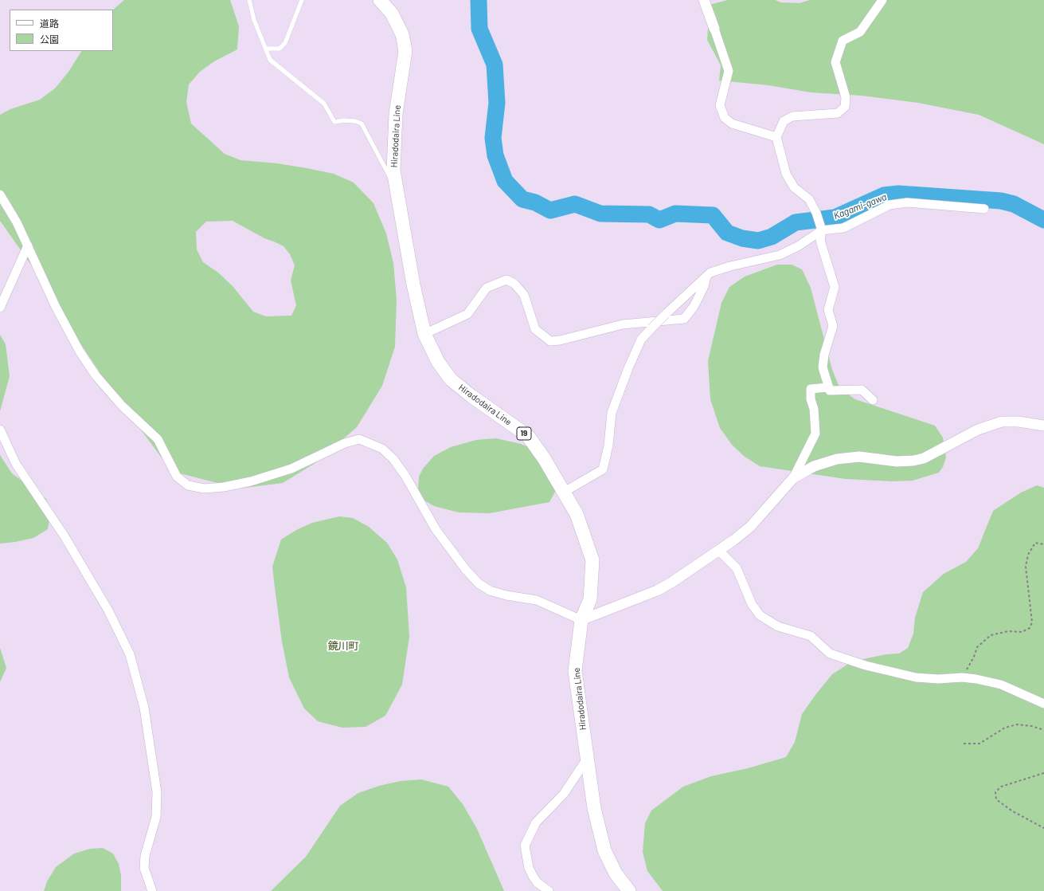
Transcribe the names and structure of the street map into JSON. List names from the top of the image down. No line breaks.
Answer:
{"streets":{"main road":["Hiradodaira Line","19"]},"districts":["鏡川町"],"water":["Kagami-gawa"],"legend":["道路","公園"]}
